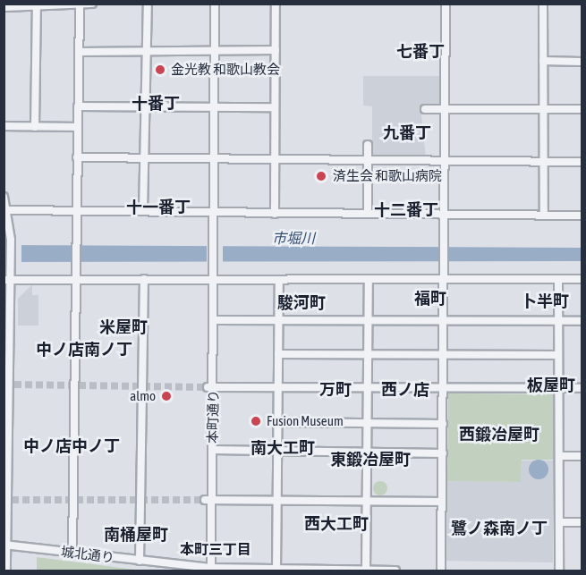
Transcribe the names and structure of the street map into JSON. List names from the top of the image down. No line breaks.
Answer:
{"streets":{"street":["本町通り","城北通り"]},"crossings":[["本町通り","城北通り"]],"districts":["七番丁","十番丁","九番丁","十一番丁","十二番丁","福町","卜半町","駿河町","米屋町","中ノ店南ノ丁","板屋町","万町","西ノ店","西鍛冶屋町","中ノ店中ノ丁","南大工町","東鍛冶屋町","西大工町","鷺ノ森南ノ丁","南桶屋町","本町三丁目"],"water":["市堀川"],"places":["金光教 和歌山教会","済生会 和歌山病院","almo","Fusion Museum"]}
